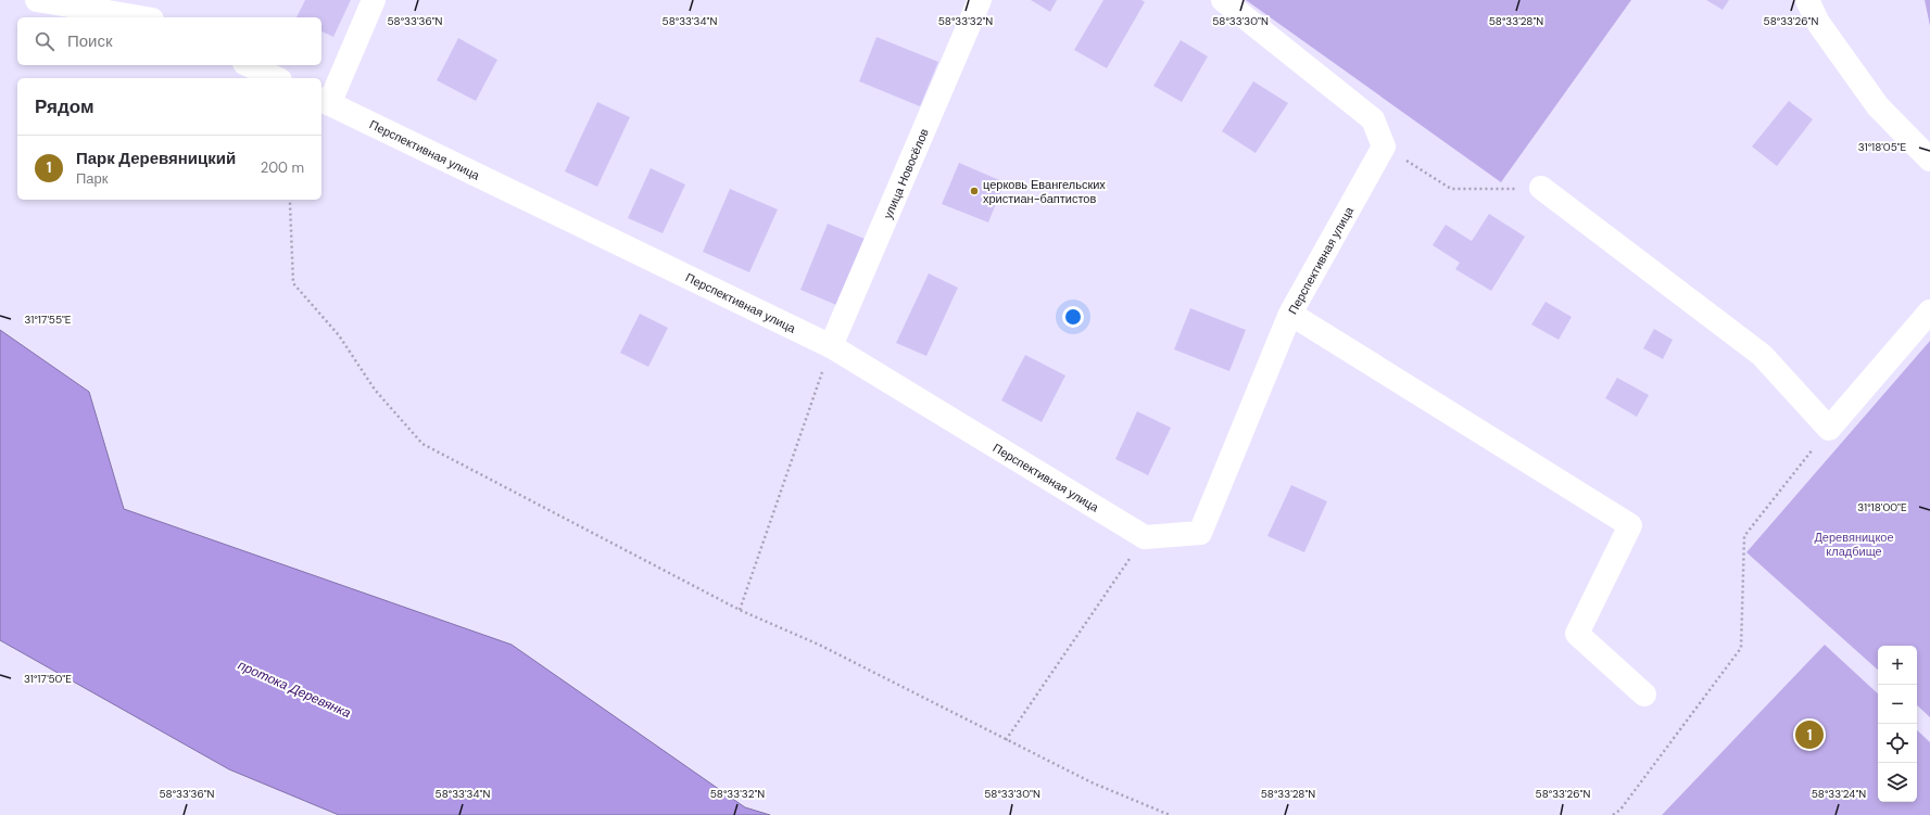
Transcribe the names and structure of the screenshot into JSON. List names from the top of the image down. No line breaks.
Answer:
{"streets":{"street":["Перспективная улица","улица Новосёлов"]},"crossings":[["Перспективная улица","улица Новосёлов"]],"water":["протока Деревянка"],"parks":["Деревяницкое кладбище"],"places":["церковь Евангельских христиан-баптистов"],"page":{"search":"Поиск","heading":"Рядом","list":[{"mark":"1","name":"Парк Деревяницкий","note":"Парк","value":"200 m"}],"map_buttons":["+","−"],"pins":"1"},"coordinates":["58°33'36\"N","58°33'34\"N","58°33'32\"N","58°33'30\"N","58°33'28\"N","58°33'26\"N","31°18'05\"E","31°17'55\"E","31°18'00\"E","31°17'50\"E","58°33'24\"N"]}
